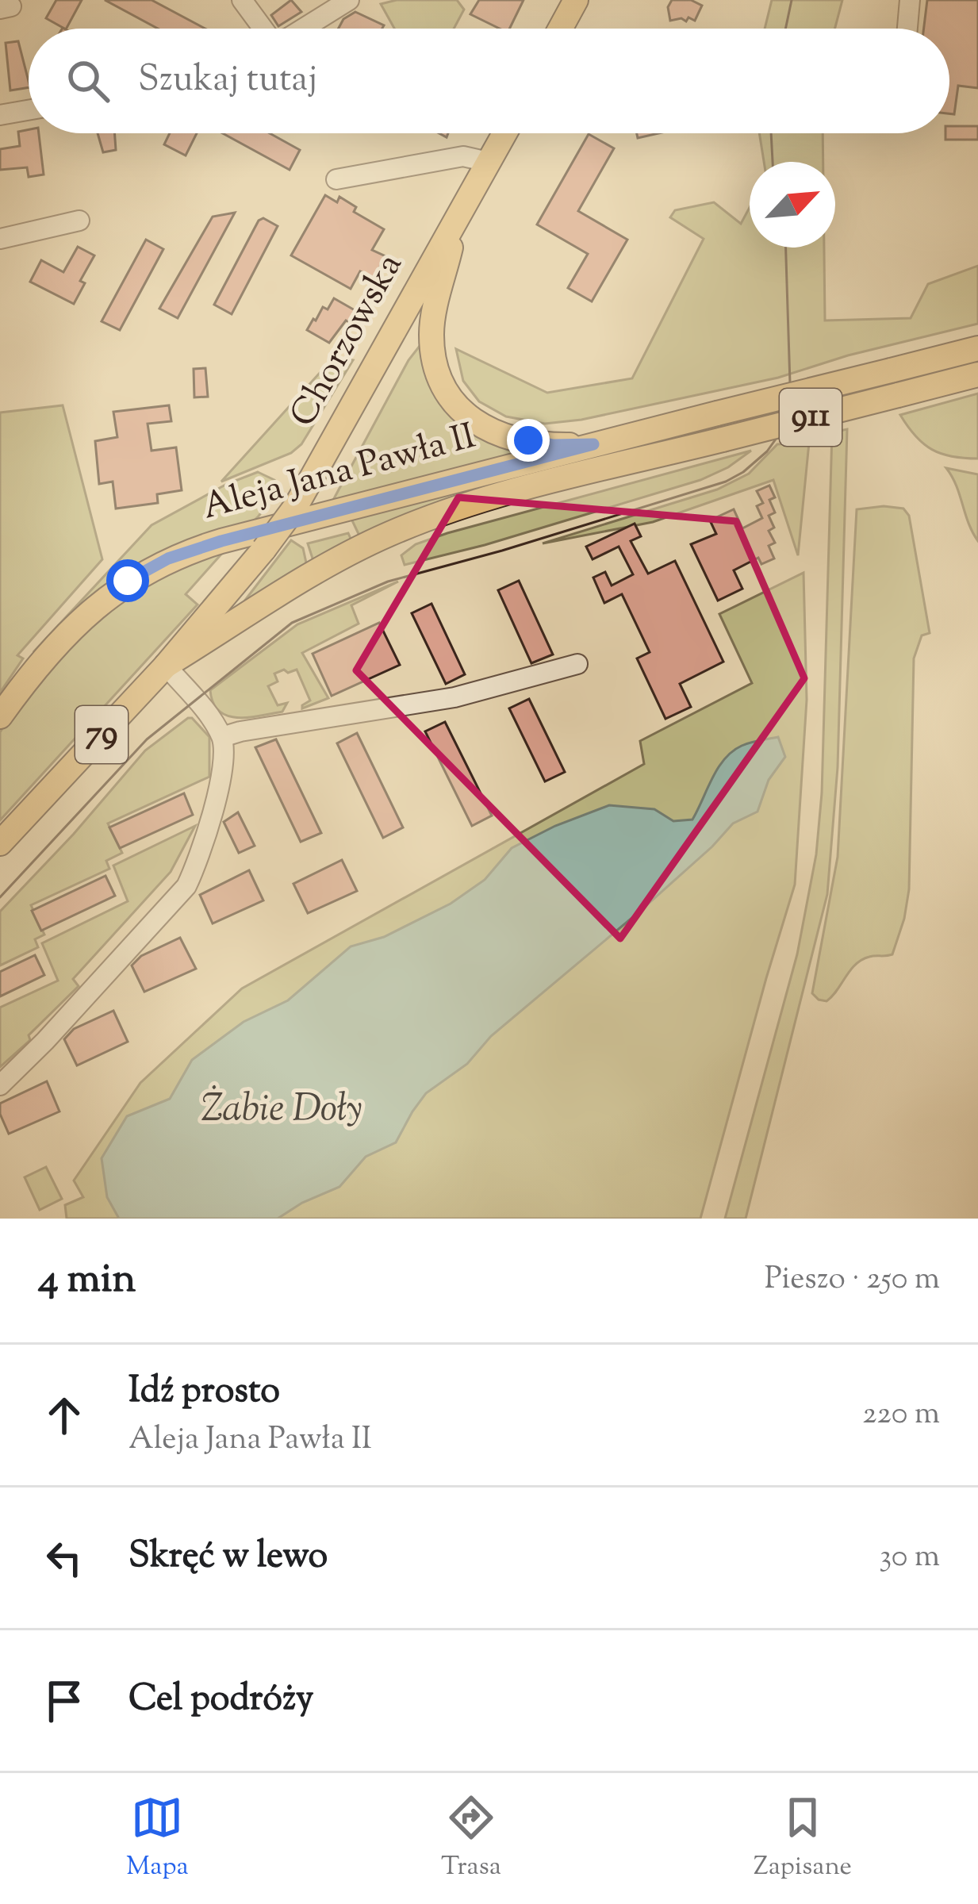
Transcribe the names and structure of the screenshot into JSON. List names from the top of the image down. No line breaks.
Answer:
{"streets":{"main road":["Chorzowska","911","Aleja Jana Pawła II","79"]},"crossings":[["Chorzowska","Aleja Jana Pawła II"]],"water":["Żabie Doły"],"north":"top right","page":{"search":"Szukaj tutaj","heading":["4 min","Pieszo · 250 m"],"list":[["Idź prosto","Aleja Jana Pawła II","220 m"],["Skręć w lewo","30 m"],"Cel podróży"],"nav":["Mapa","Trasa","Zapisane"]}}
